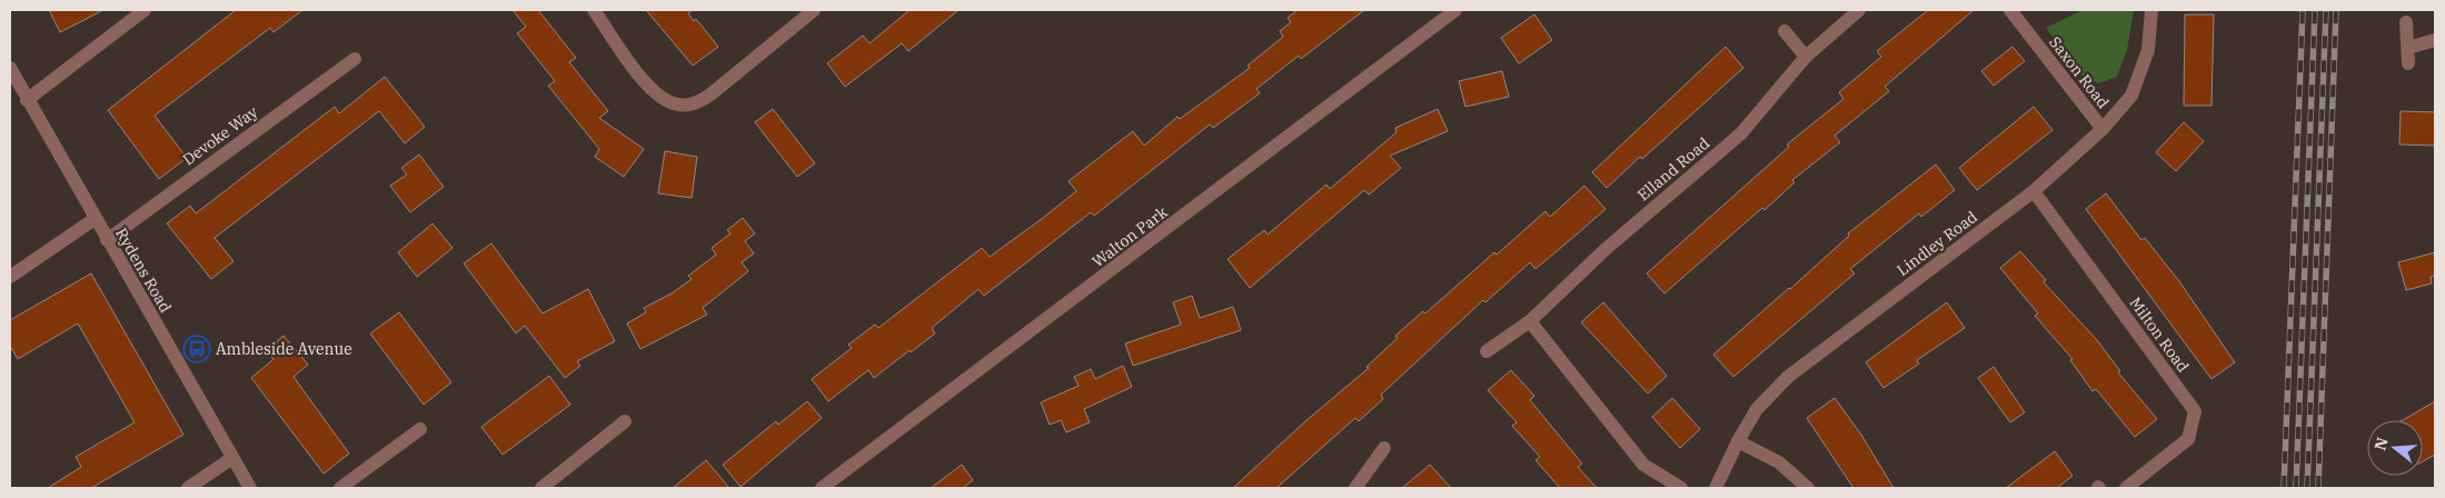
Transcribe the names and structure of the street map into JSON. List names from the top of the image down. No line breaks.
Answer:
{"streets":{"street":["Saxon Road","Devoke Way","Elland Road","Walton Park","Lindley Road","Rydens Road","Milton Road"]},"crossings":[["Saxon Road","Lindley Road"],["Devoke Way","Rydens Road"],["Lindley Road","Milton Road"]],"places":{"bus stop":["Ambleside Avenue"]},"north":"left"}
